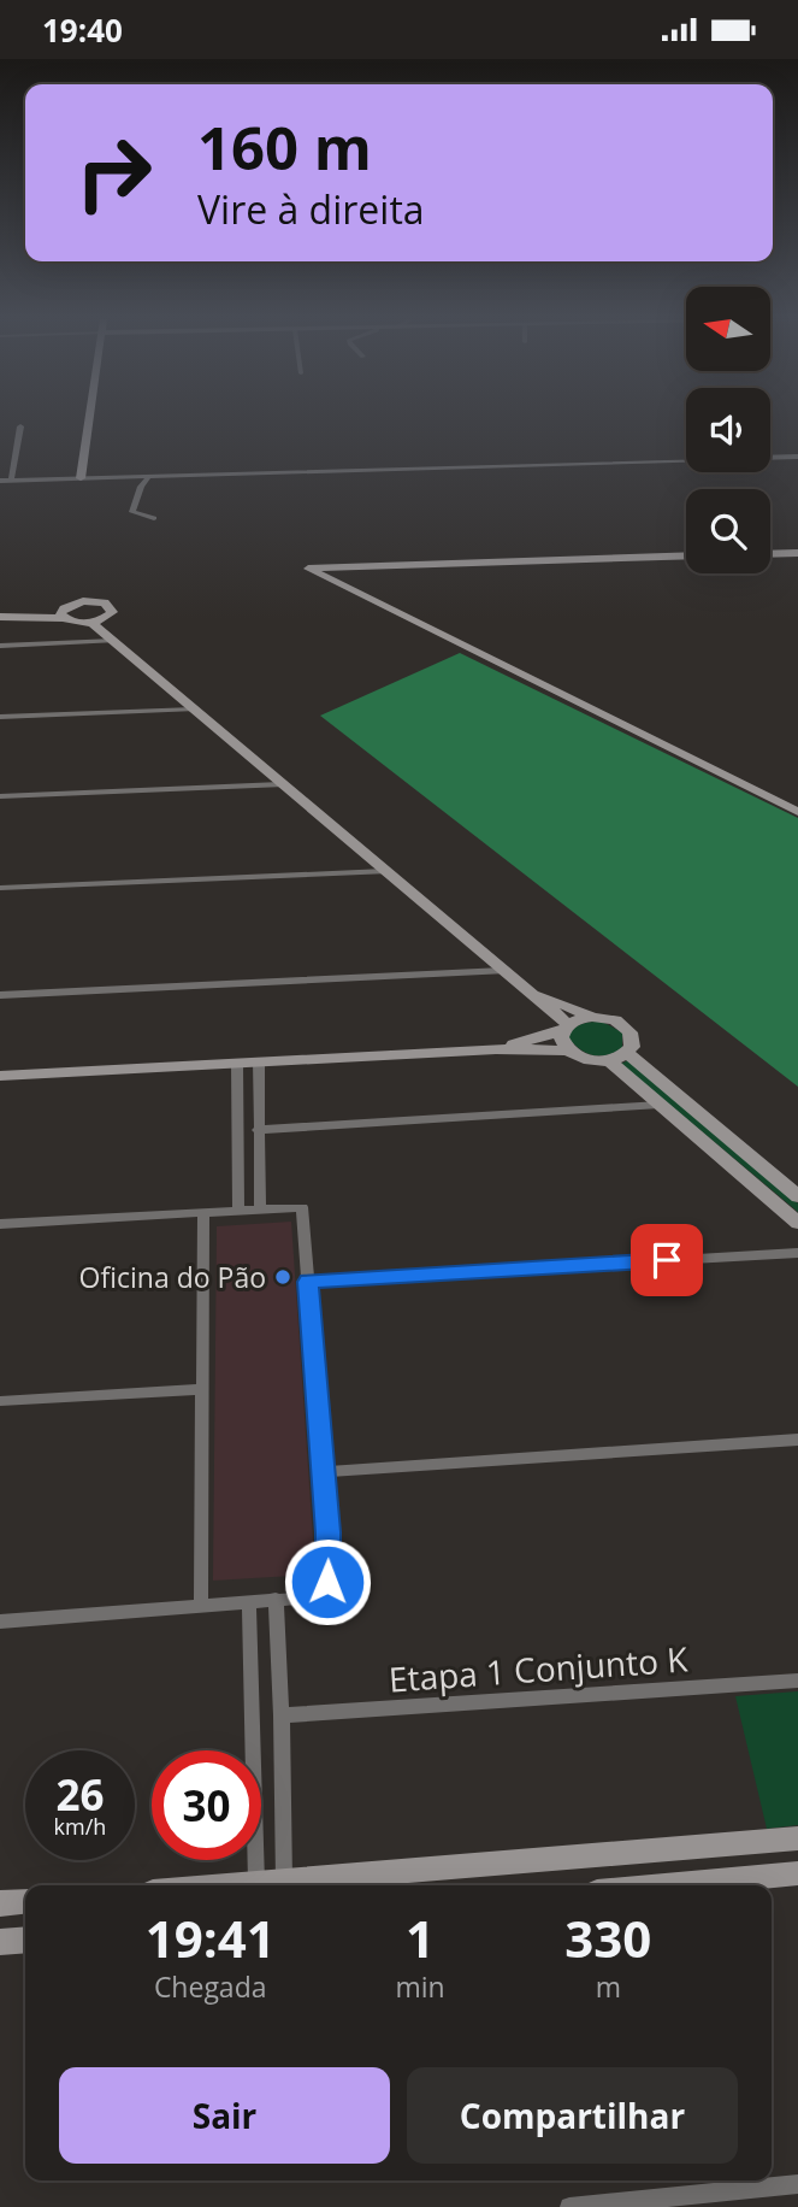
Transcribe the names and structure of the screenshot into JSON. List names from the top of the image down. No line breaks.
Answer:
{"streets":{"street":["Etapa 1 Conjunto K"]},"places":["Oficina do Pão"],"north":"left","page":{"status":"19:40","turn":["160 m","Vire à direita"],"speed":"26 km/h","limit":"30","eta":["19:41","Chegada","1","min","330","m"],"buttons":["Sair","Compartilhar"]}}
